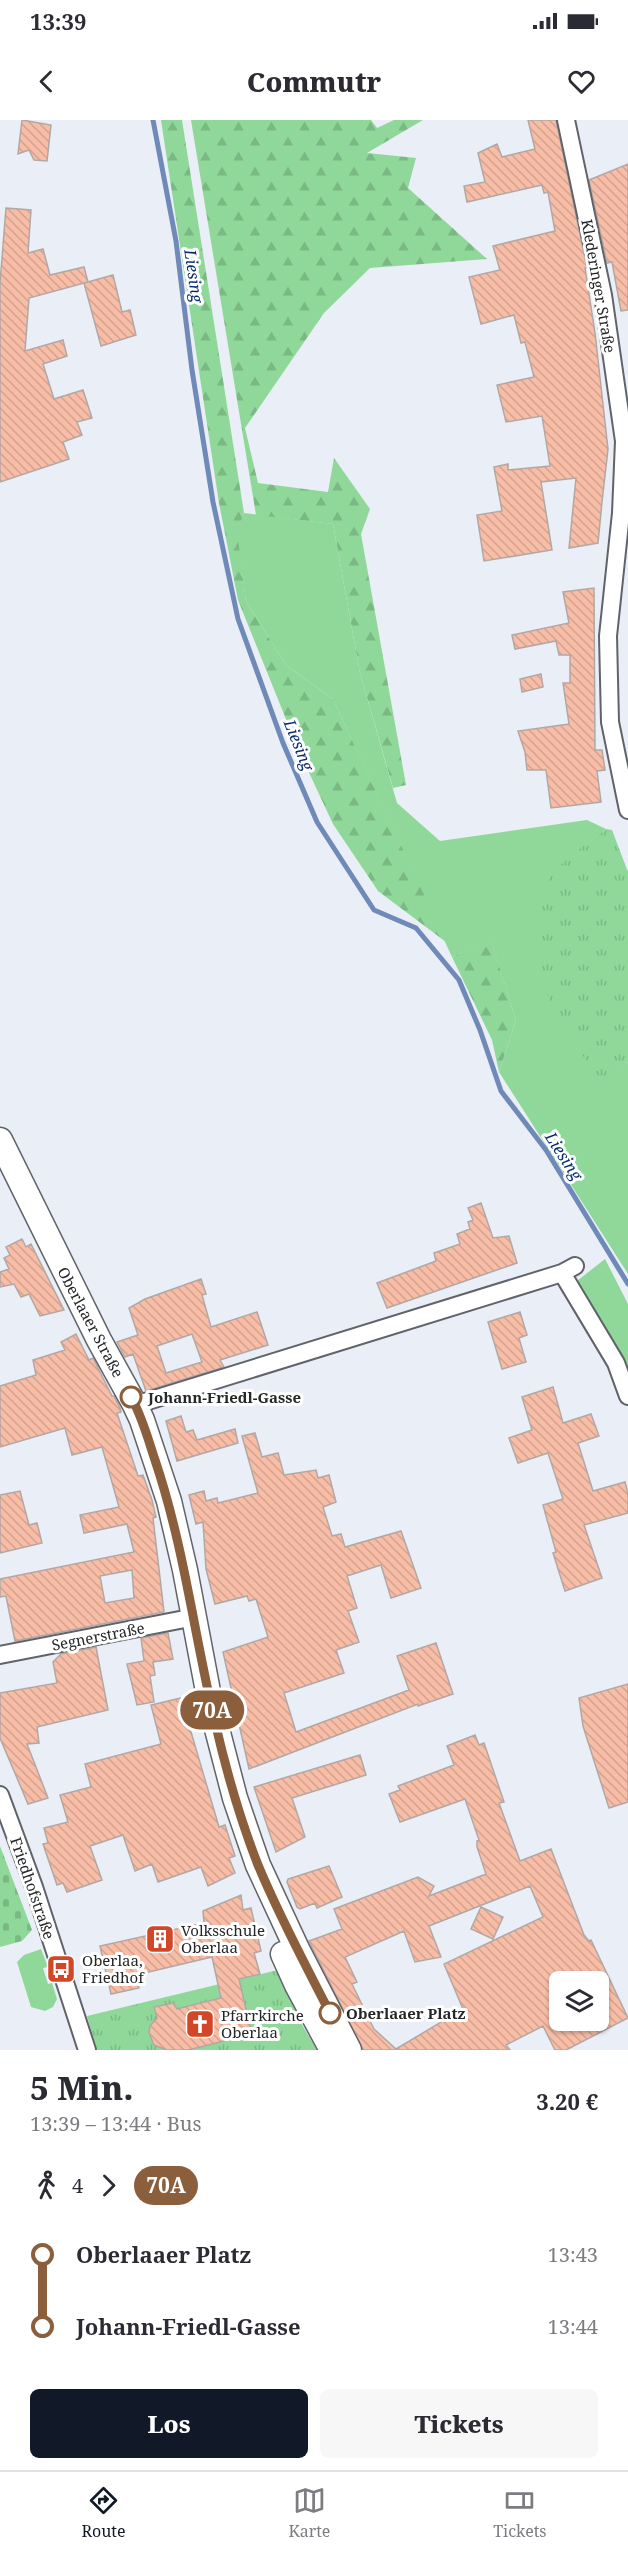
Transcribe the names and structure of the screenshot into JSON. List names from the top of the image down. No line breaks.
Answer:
{"streets":{"main road":["Oberlaaer Straße"],"street":["Klederinger Straße","Segnerstraße","Friedhofstraße"]},"crossings":[["Oberlaaer Straße","Segnerstraße"]],"water":["Liesing"],"places":{"other":["Johann-Friedl-Gasse","Oberlaaer Platz"],"building":["Volksschule Oberlaa"],"bus stop":["Oberlaa, Friedhof"],"church":["Pfarrkirche Oberlaa"]},"lines":["bus line 70A"],"page":{"status":"13:39","header":"Commutr","on_map":"70A","heading":["5 Min.","13:39 – 13:44 · Bus","3.20 €"],"legs":["4","70A"],"list":[{"name":"Oberlaaer Platz","value":"13:43"},{"name":"Johann-Friedl-Gasse","value":"13:44"}],"buttons":["Los","Tickets"],"tabs":["Route","Karte","Tickets"]}}
